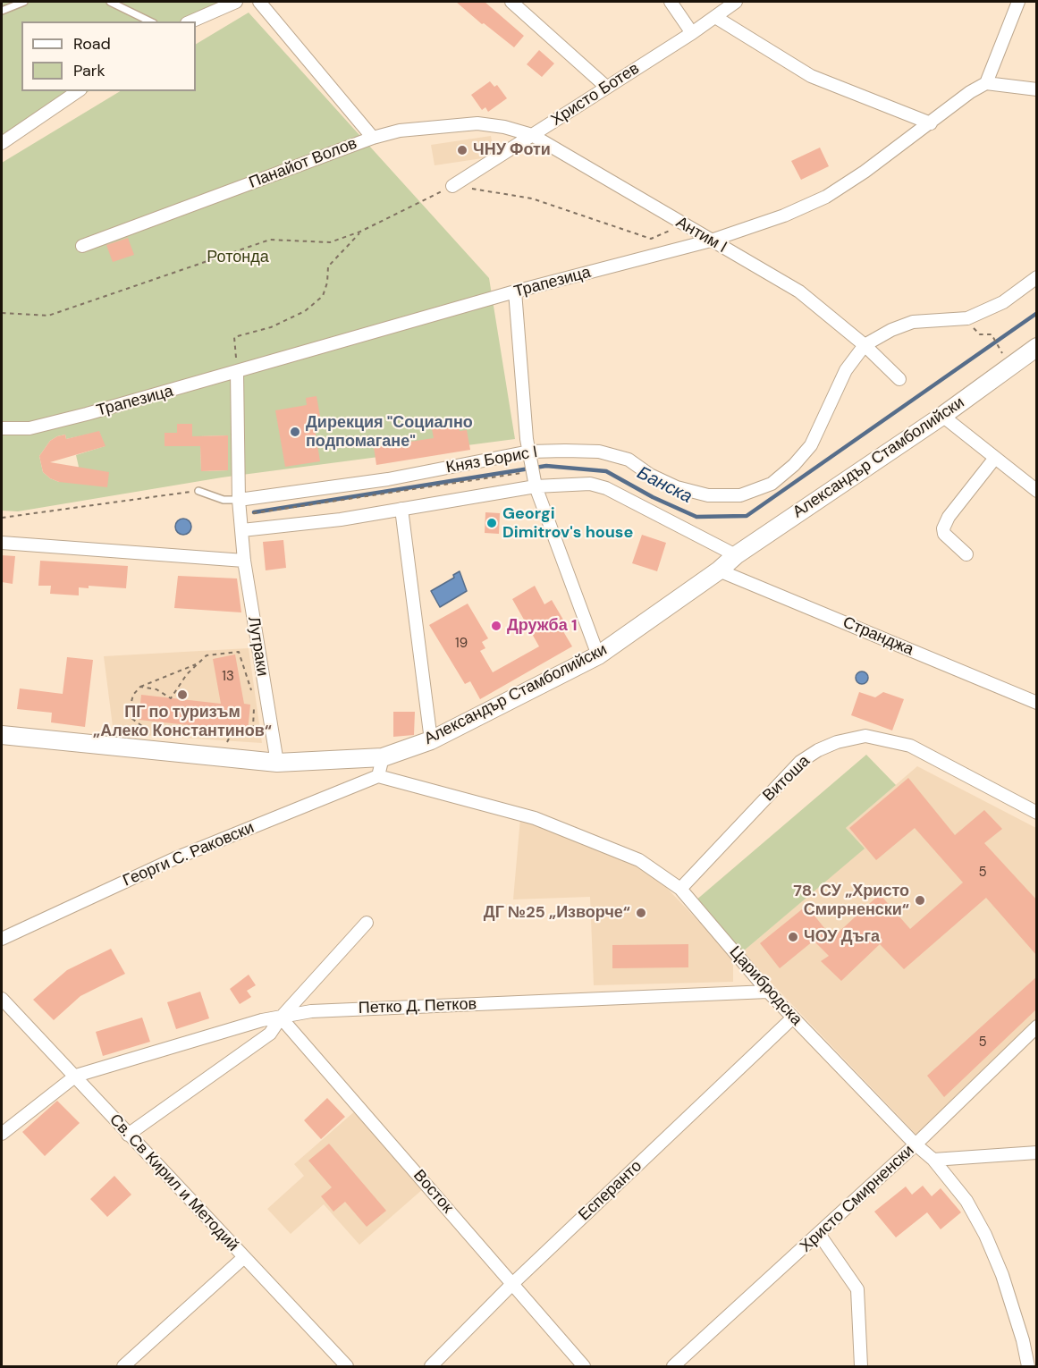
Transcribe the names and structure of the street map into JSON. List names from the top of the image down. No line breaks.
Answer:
{"streets":{"street":["Христо Ботев","Панайот Волов","Антим I","Трапезица","Александър Стамболийски","Княз Борис I","Странджа","Лутраки","Витоша","Георги С. Раковски","Царибродска","Петко Д. Петков","Св. Св Кирил и Методий","Есперанто","Восток","Христо Смирненски"]},"crossings":[["Христо Ботев","Панайот Волов"],["Христо Ботев","Антим I"],["Панайот Волов","Антим I"],["Антим I","Трапезица"],["Антим I","Княз Борис I"],["Трапезица","Лутраки"],["Александър Стамболийски","Княз Борис I"],["Александър Стамболийски","Странджа"],["Александър Стамболийски","Лутраки"],["Княз Борис I","Лутраки"],["Витоша","Царибродска"],["Георги С. Раковски","Царибродска"],["Царибродска","Петко Д. Петков"],["Царибродска","Есперанто"],["Царибродска","Христо Смирненски"],["Петко Д. Петков","Св. Св Кирил и Методий"],["Петко Д. Петков","Восток"],["Есперанто","Восток"]],"water":["Банска"],"parks":["Ротонда"],"places":["ЧНУ Фоти","Дирекция \"Социално подпомагане\"","Georgi Dimitrov's house","Дружба 1","ПГ по туризъм „Алеко Константинов“","78. СУ „Христо Смирненски“","ДГ №25 „Изворче“","ЧОУ Дъга"],"house_numbers":["19","13","5","5"],"legend":["Road","Park"]}
